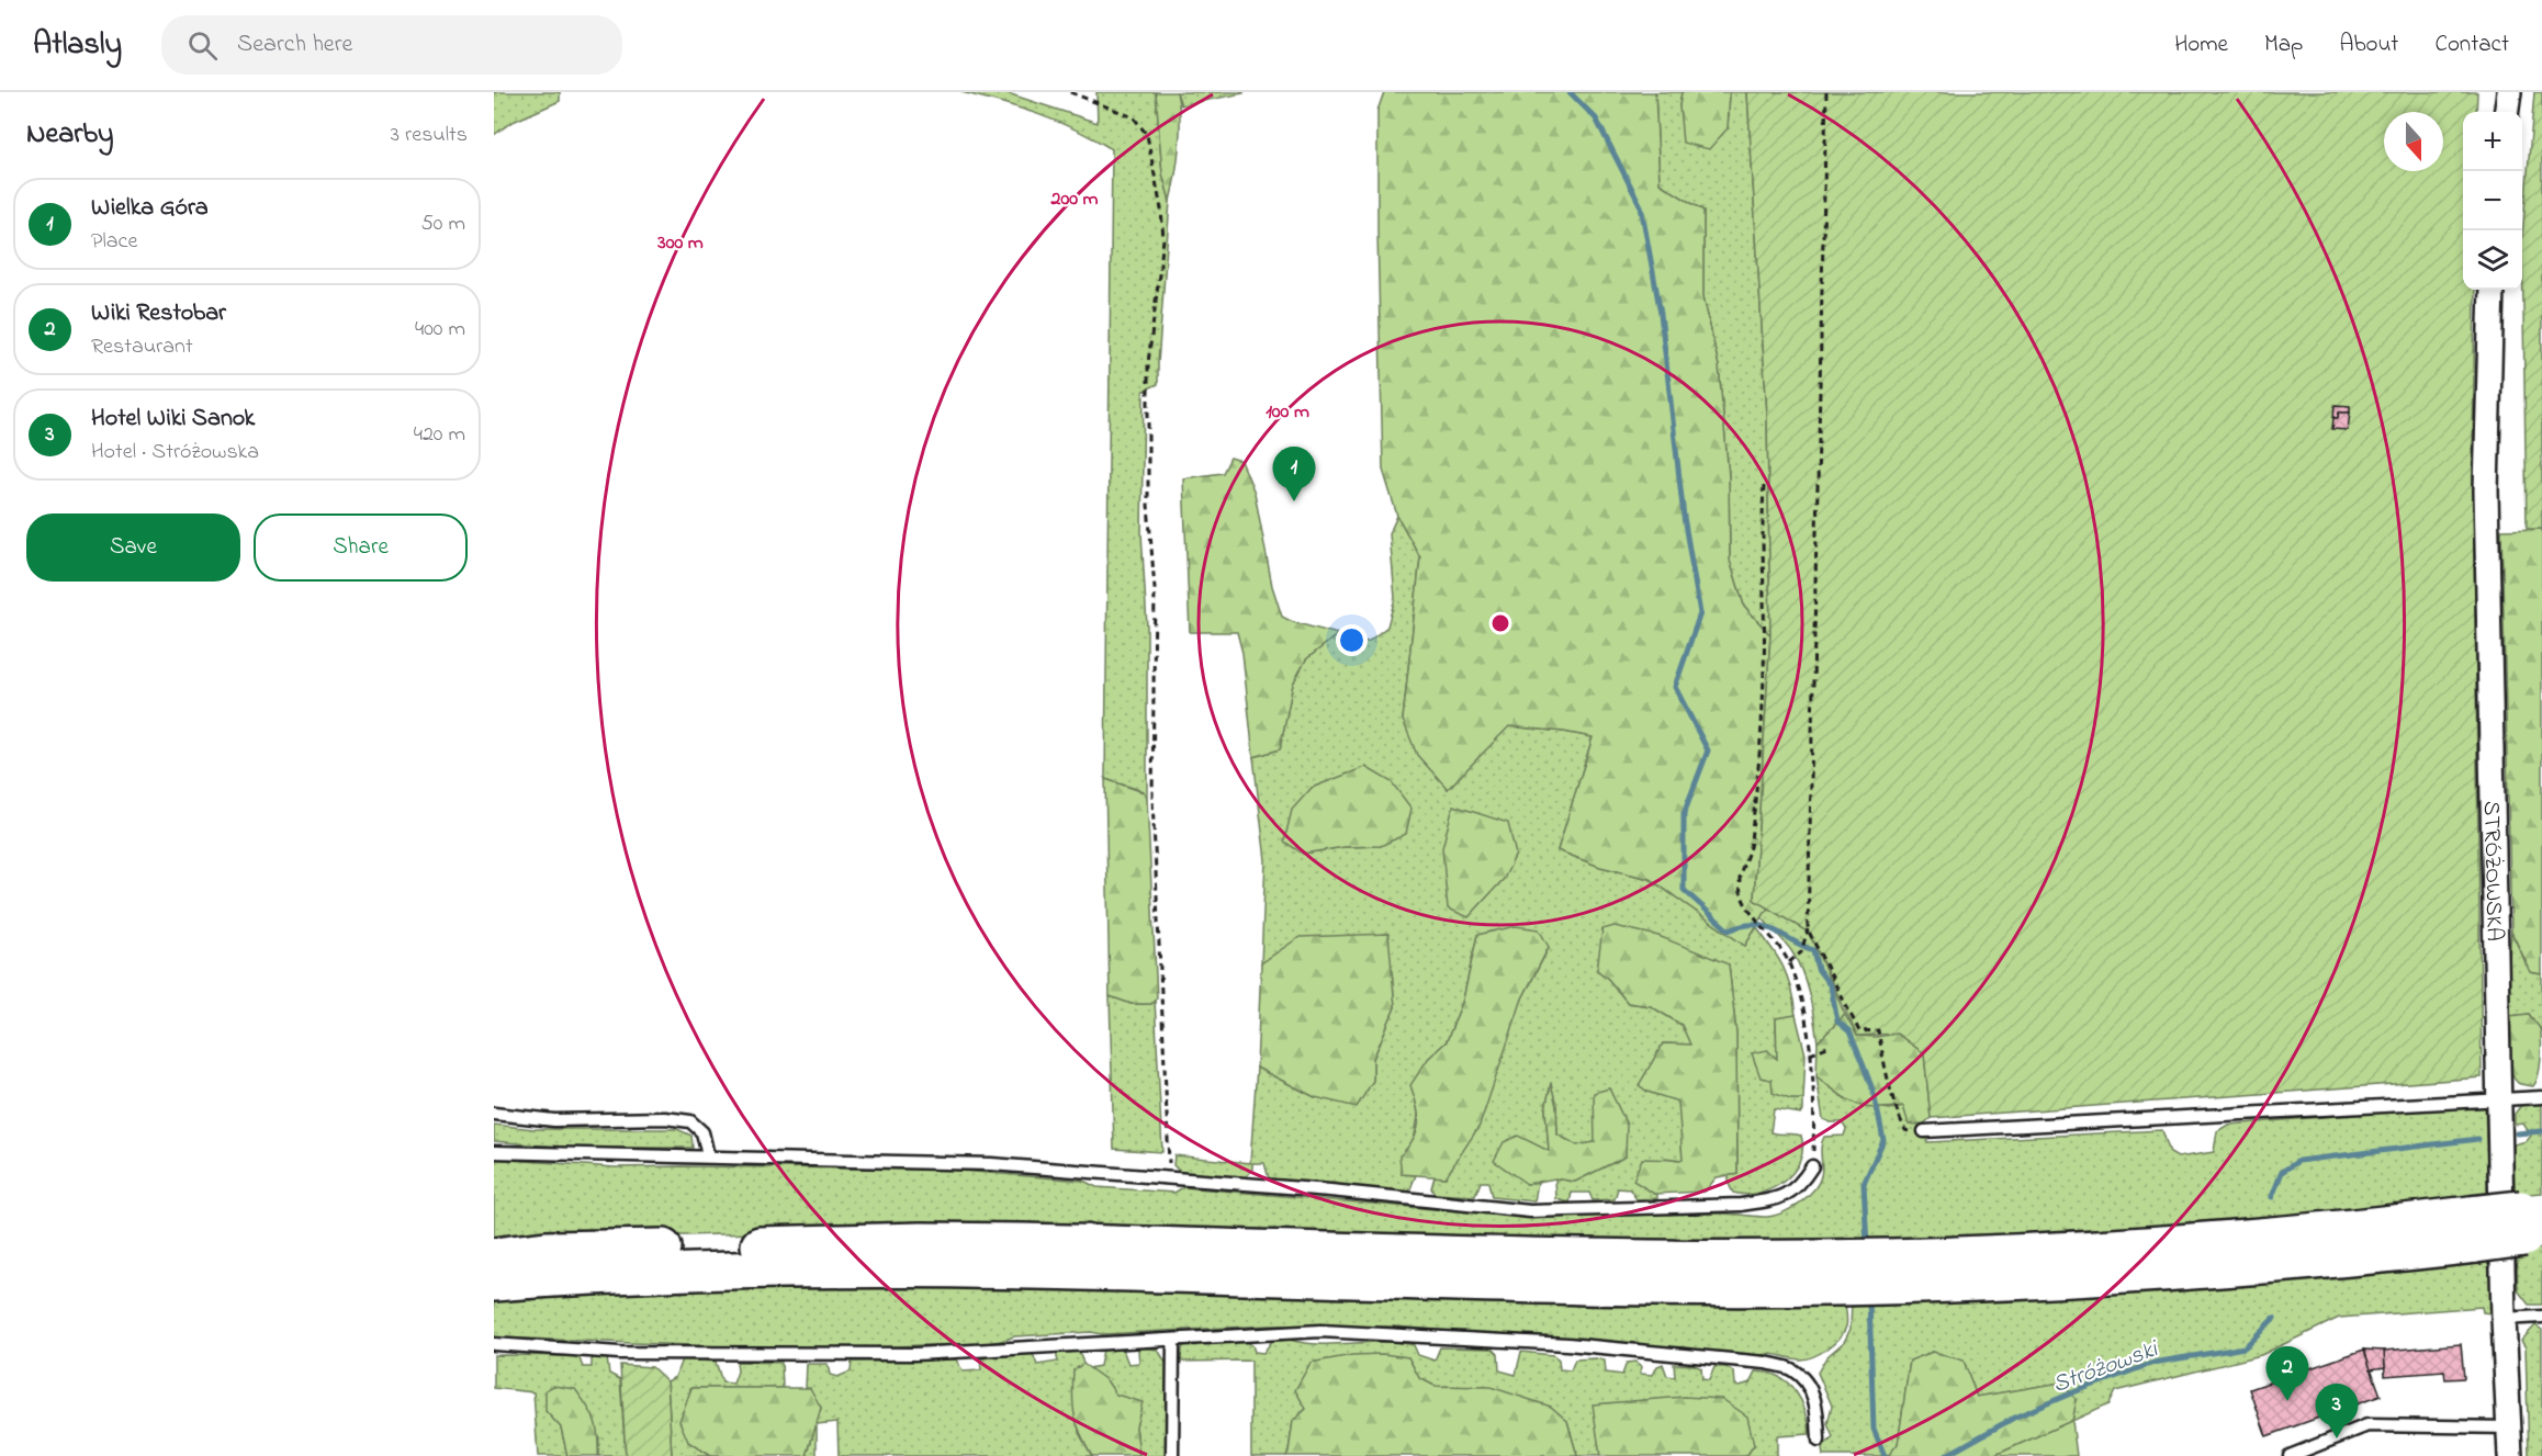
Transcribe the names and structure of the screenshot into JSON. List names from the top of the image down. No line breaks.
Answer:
{"streets":{"street":["STRÓŻOWSKA"]},"water":["Stróżowski"],"north":"bottom","page":{"header":"Atlasly","search":"Search here","nav":["Home","Map","About","Contact"],"heading":["Nearby","3 results"],"map_buttons":["+","−"],"list":[{"mark":"1","name":"Wielka Góra","note":"Place","value":"50 m"},{"mark":"2","name":"Wiki Restobar","note":"Restaurant","value":"400 m"},{"mark":"3","name":"Hotel Wiki Sanok","note":"Hotel · Stróżowska","value":"420 m"}],"pins":["1","2","3"],"buttons":["Save","Share"]},"rings":["200 m","300 m","100 m"]}
